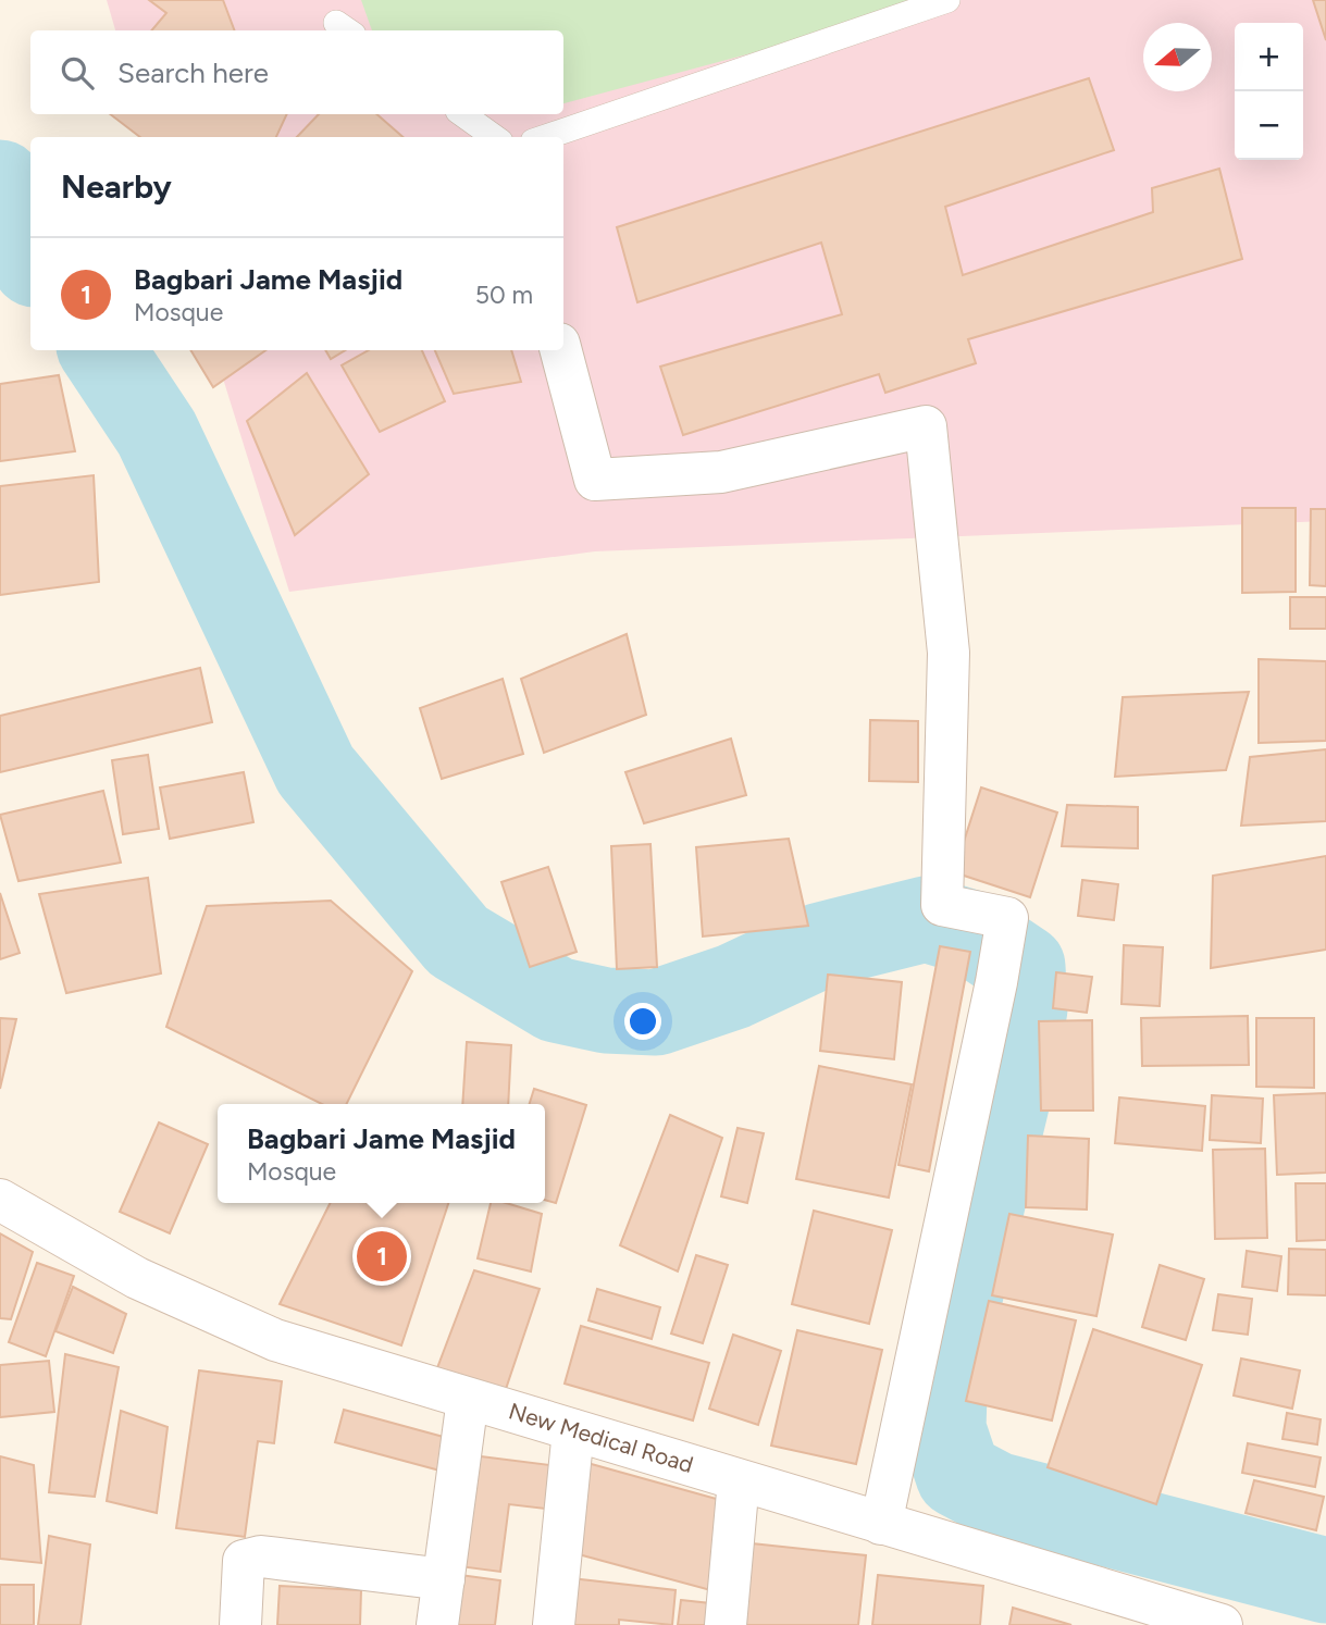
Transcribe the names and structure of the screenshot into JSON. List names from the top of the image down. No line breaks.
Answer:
{"streets":{"street":["New Medical Road"]},"north":"left","page":{"map_buttons":["+","−"],"search":"Search here","heading":"Nearby","list":[{"mark":"1","name":"Bagbari Jame Masjid","note":"Mosque","value":"50 m"}],"popup":["Bagbari Jame Masjid","Mosque"],"pins":"1"}}
